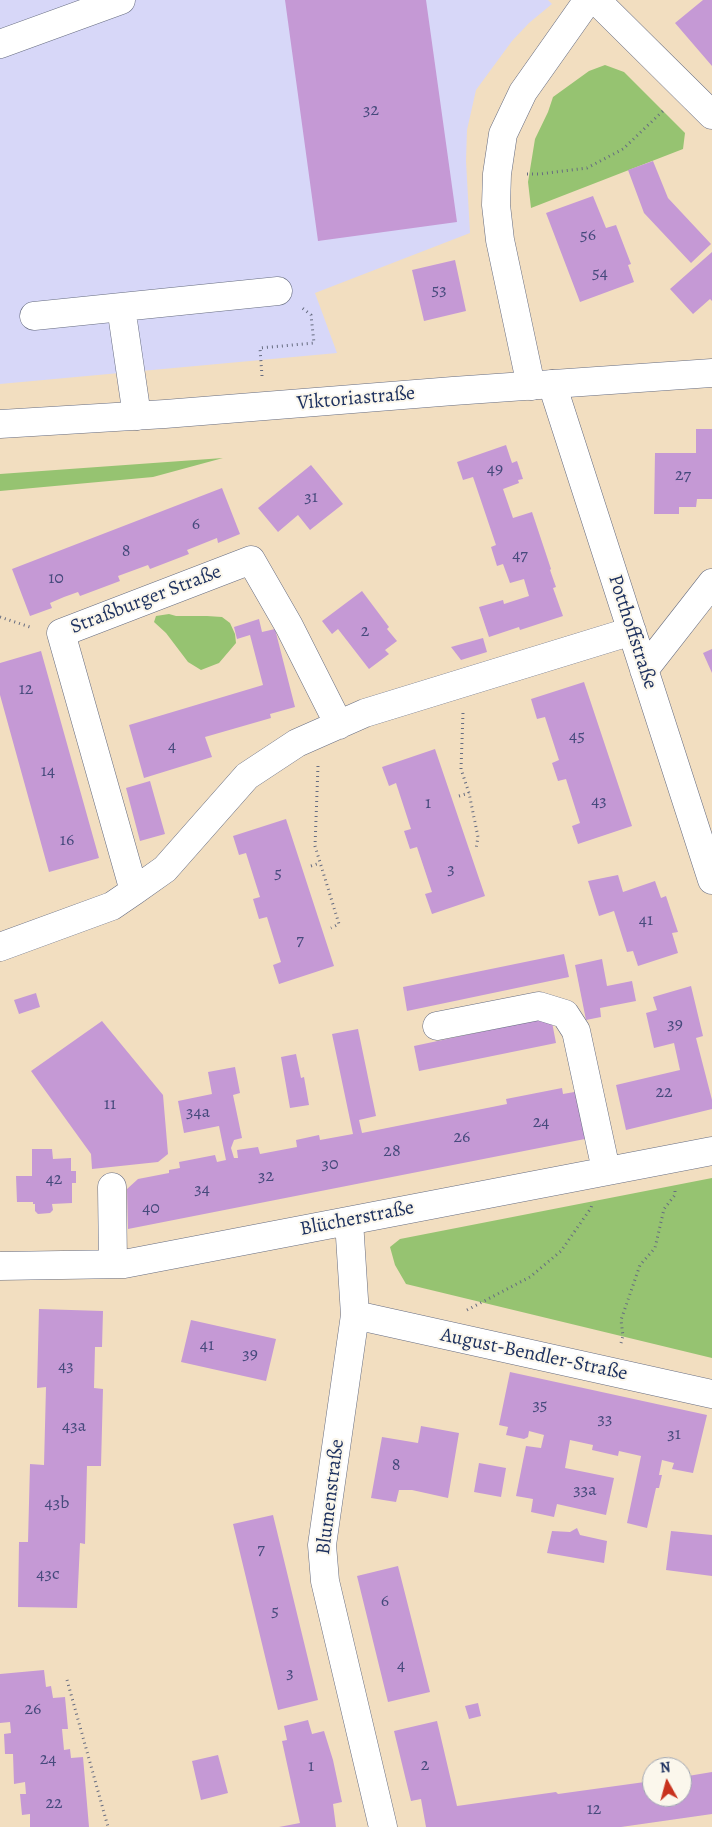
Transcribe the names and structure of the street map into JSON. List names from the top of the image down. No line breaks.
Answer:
{"streets":{"street":["Viktoriastraße","Straßburger Straße","Potthoffstraße","Blücherstraße","August-Bendler-Straße","Blumenstraße"]},"crossings":[["Viktoriastraße","Potthoffstraße"],["Blücherstraße","Blumenstraße"],["August-Bendler-Straße","Blumenstraße"]],"house_numbers":["32","56","54","53","49","27","31","6","8","47","10","2","12","45","4","14","43","1","16","3","5","41","7","39","22","11","34a","24","26","28","30","32","42","34","40","41","39","43","35","33","43a","31","8","33a","43b","7","43c","6","5","4","3","26","24","2","1","22","12"],"north":"top"}
